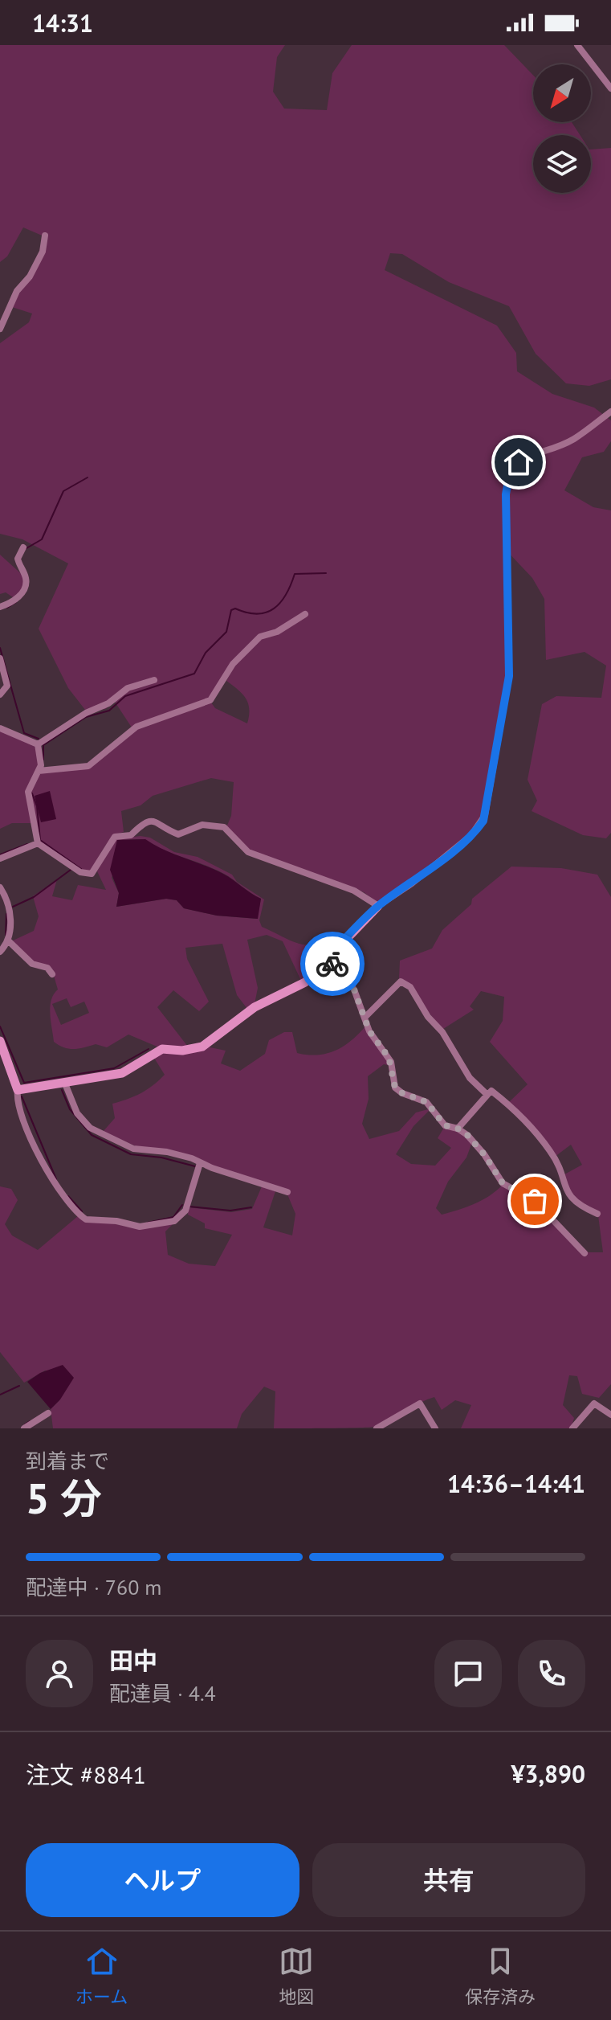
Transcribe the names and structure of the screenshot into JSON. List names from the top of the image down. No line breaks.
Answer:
{"north":"bottom left","page":{"status":"14:31","heading":["5 分","到着まで","14:36–14:41"],"panel":["田中","配達員 · 4.4","注文 #8841","¥3,890"],"bar":"配達中 · 760 m","buttons":["ヘルプ","共有"],"tabs":["ホーム","地図","保存済み"]}}
